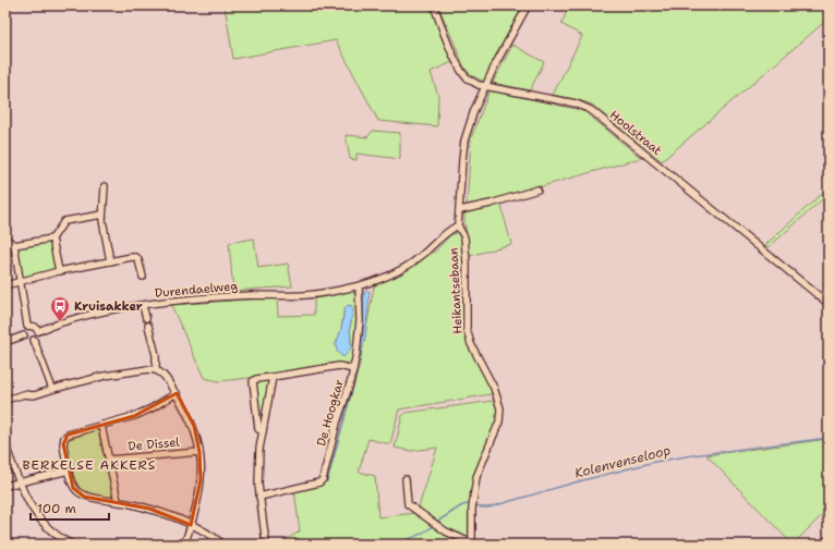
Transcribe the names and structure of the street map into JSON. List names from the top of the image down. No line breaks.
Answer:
{"streets":{"street":["Hoolstraat","Durendaelweg","Heikantsebaan","De Hoogkar","De Dissel"]},"crossings":[["Hoolstraat","Heikantsebaan"],["Durendaelweg","Heikantsebaan"],["Durendaelweg","De Hoogkar"]],"districts":["BERKELSE AKKERS"],"water":["Kolenvenseloop"],"places":{"bus stop":["Kruisakker"]},"scale_bar":"100 m"}
